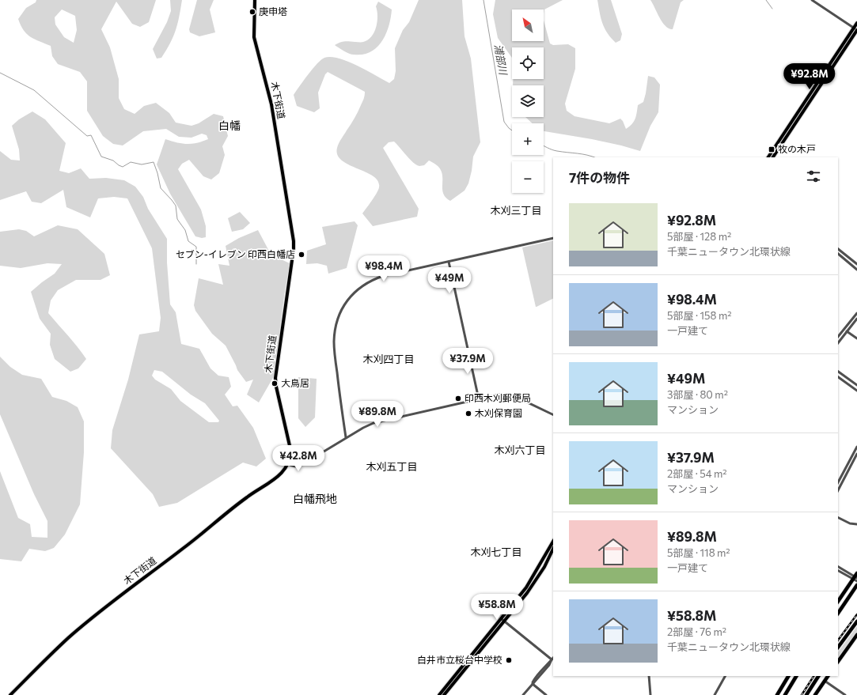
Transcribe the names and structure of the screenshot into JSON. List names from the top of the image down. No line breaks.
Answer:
{"streets":{"main road":["木下街道"]},"districts":["白幡","木刈三丁目","木刈四丁目","木刈六丁目","木刈五丁目","白幡飛地","木刈七丁目"],"water":["浦部川"],"places":{"other":["庚申塔","セブン-イレブン 印西白幡店","大鳥居","印西木刈郵便局","木刈保育園","白井市立桜台中学校"],"transit":["牧の木戸"]},"north":"top left","page":{"map_buttons":["+","−"],"price":["¥92.8M","¥98.4M","¥49M","¥37.9M","¥89.8M","¥42.8M","¥58.8M"],"heading":"7件の物件","list":[{"name":"¥92.8M","note":"5部屋 · 128 m² · 千葉ニュータウン北環状線"},{"name":"¥98.4M","note":"5部屋 · 158 m² · 一戸建て"},{"name":"¥49M","note":"3部屋 · 80 m² · マンション"},{"name":"¥37.9M","note":"2部屋 · 54 m² · マンション"},{"name":"¥89.8M","note":"5部屋 · 118 m² · 一戸建て"},{"name":"¥58.8M","note":"2部屋 · 76 m² · 千葉ニュータウン北環状線"}]}}
